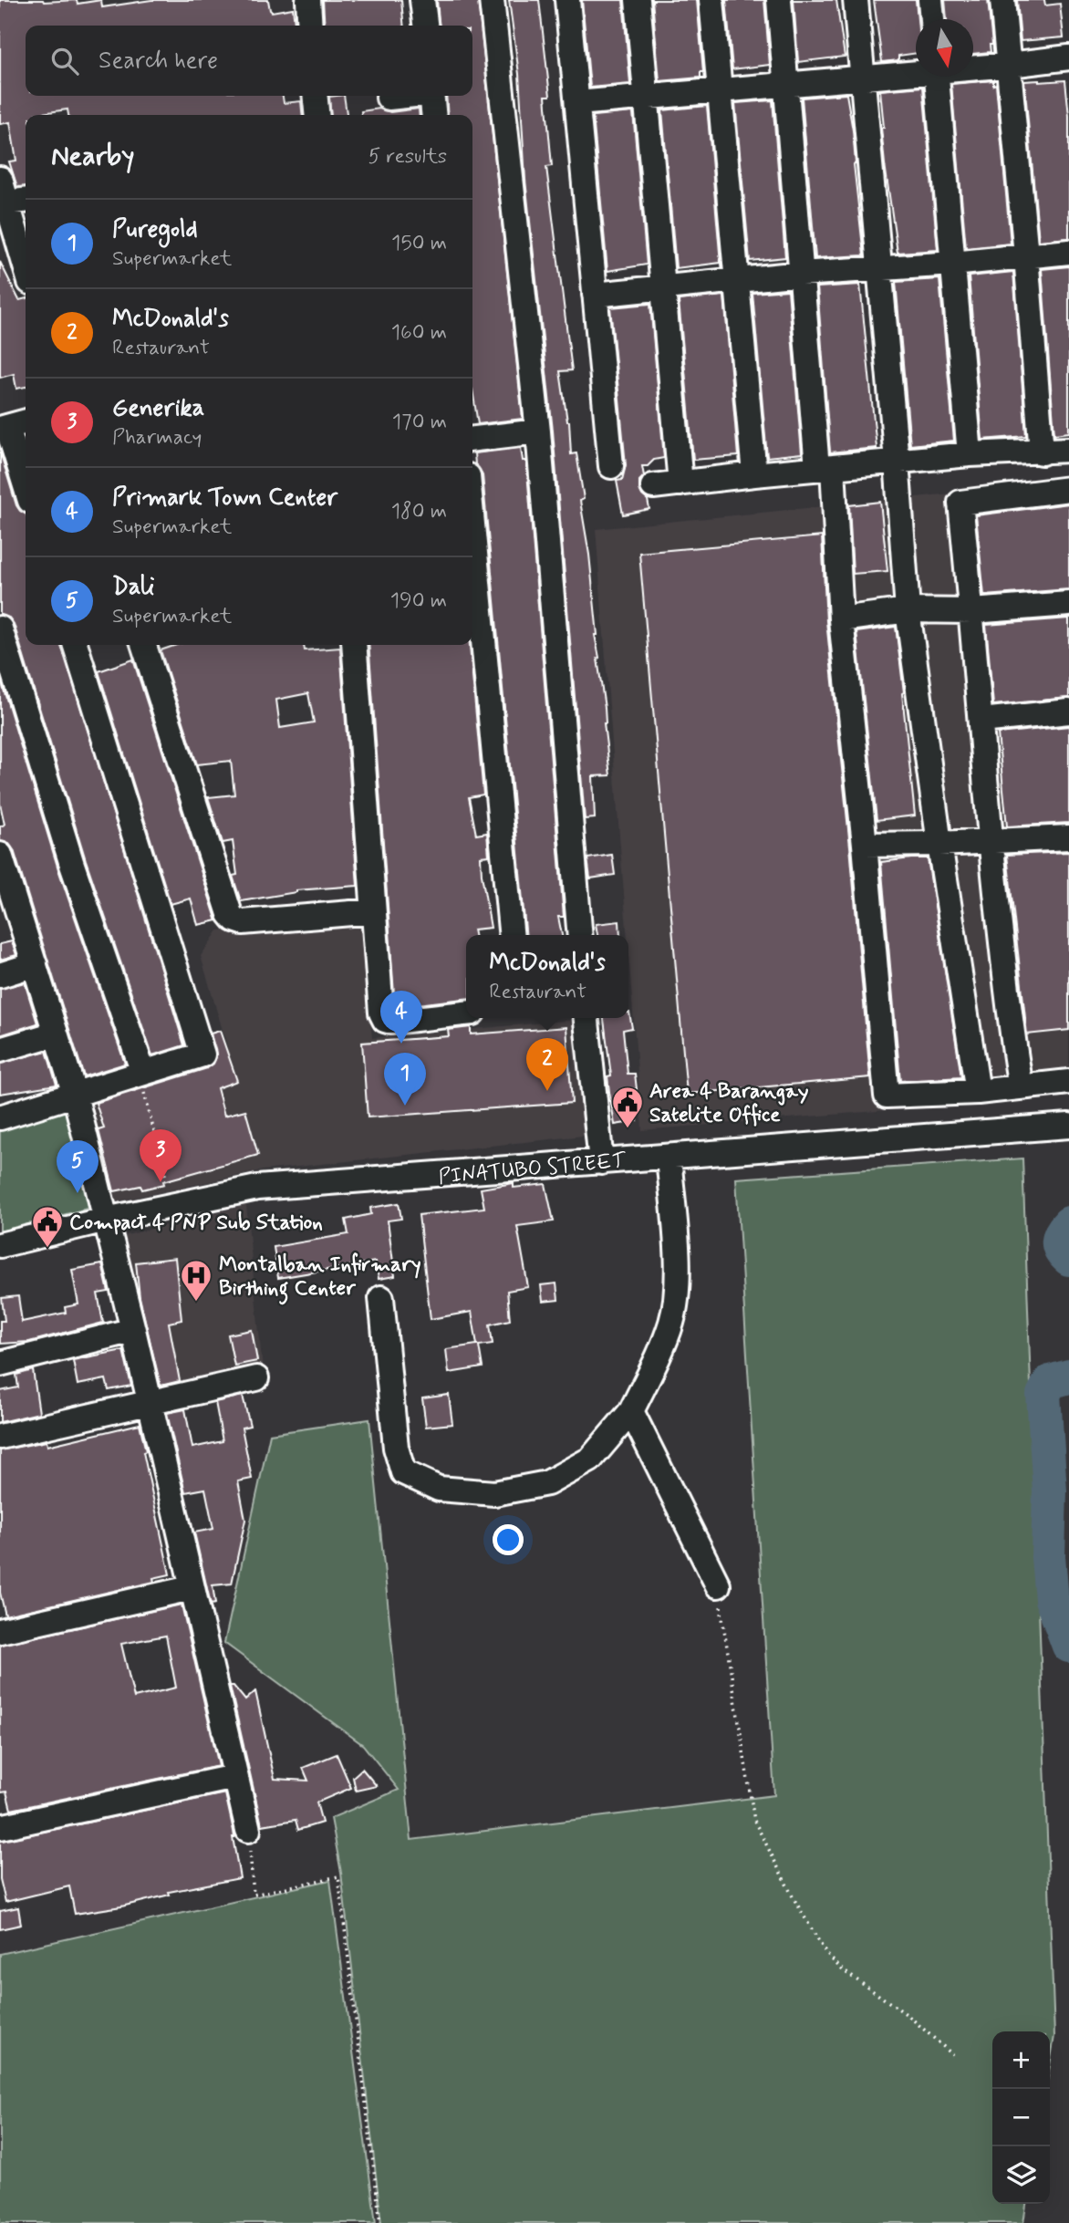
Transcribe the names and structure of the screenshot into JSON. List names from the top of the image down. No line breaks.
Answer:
{"streets":{"street":["PINATUBO STREET"]},"places":{"public building":["Area 4 Barangay Satelite Office","Compact 4 PNP Sub Station"],"hospital":["Montalban Infirmary Birthing Center"]},"north":"bottom","page":{"search":"Search here","heading":["Nearby","5 results"],"list":[{"mark":"1","name":"Puregold","note":"Supermarket","value":"150 m"},{"mark":"2","name":"McDonald's","note":"Restaurant","value":"160 m"},{"mark":"3","name":"Generika","note":"Pharmacy","value":"170 m"},{"mark":"4","name":"Primark Town Center","note":"Supermarket","value":"180 m"},{"mark":"5","name":"Dali","note":"Supermarket","value":"190 m"}],"popup":["McDonald's","Restaurant"],"pins":["4","2","1","3","5"],"map_buttons":["+","−"]}}
